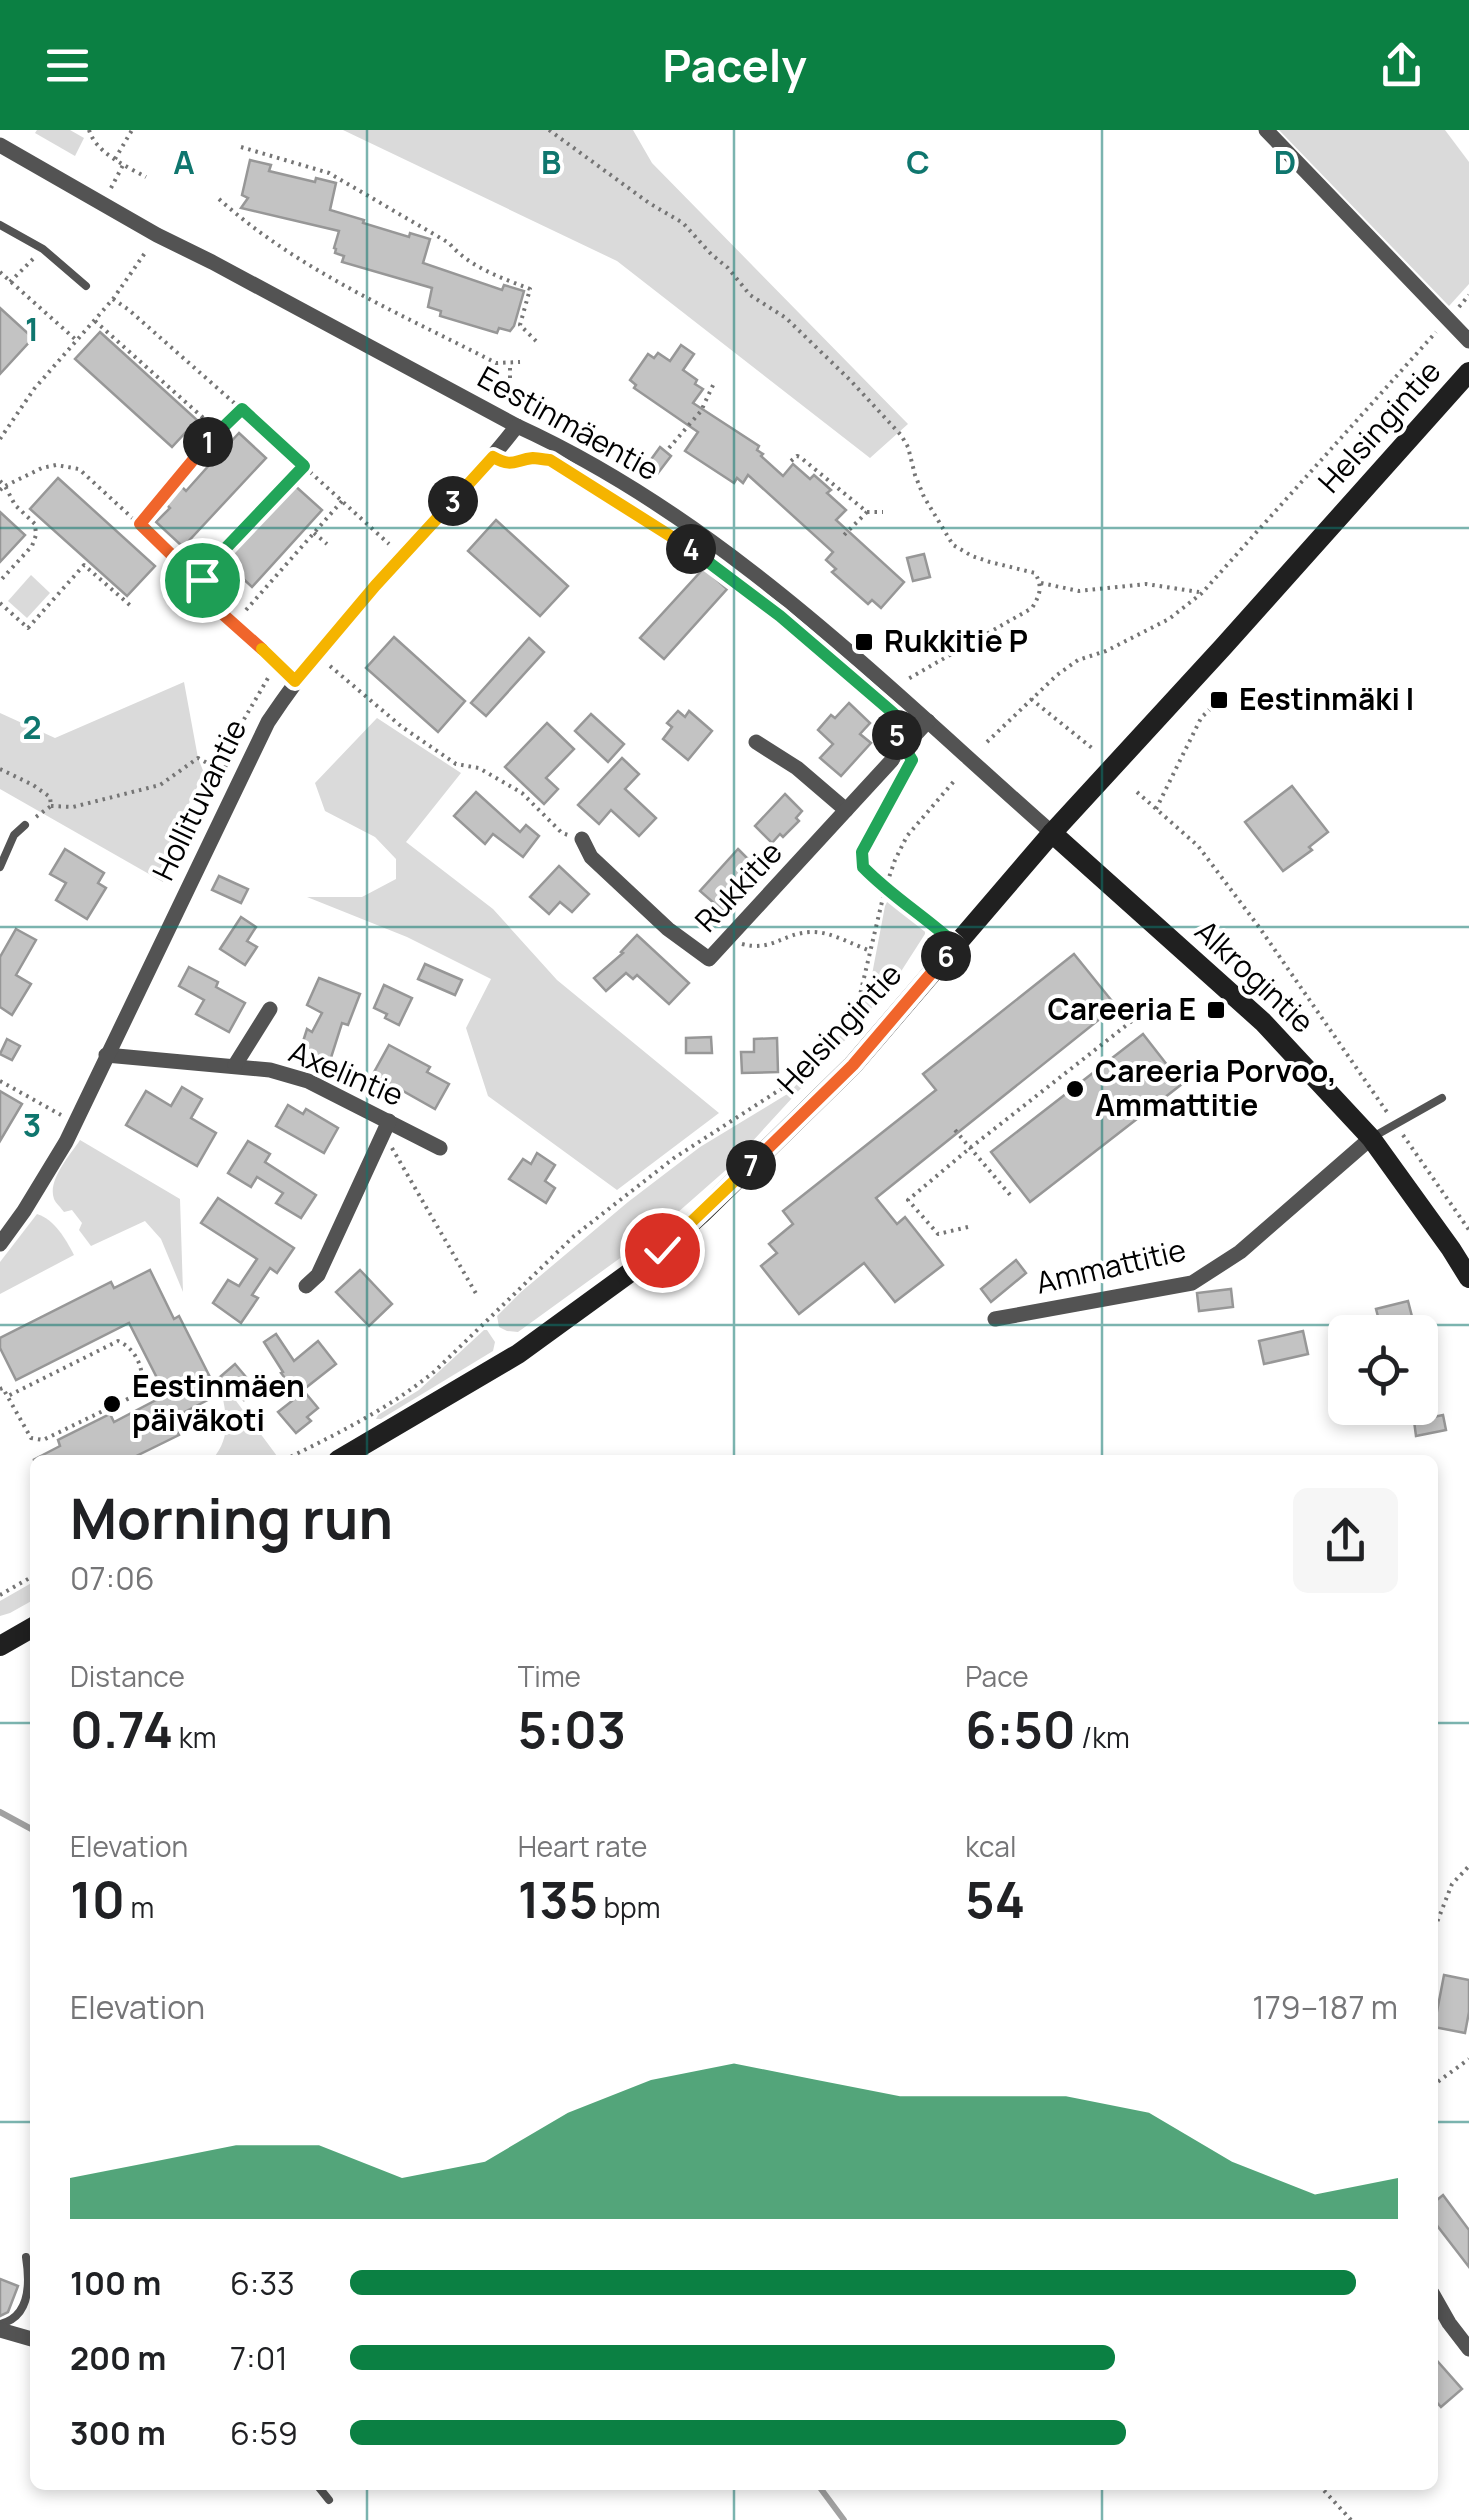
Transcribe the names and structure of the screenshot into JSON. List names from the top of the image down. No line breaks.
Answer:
{"streets":{"main road":["Helsingintie","Alkrogintie"],"street":["Eestinmäentie","Hollituvantie","Rukkitie","Axelintie","Ammattitie"]},"crossings":[["Eestinmäentie","Helsingintie"],["Eestinmäentie","Hollituvantie"],["Eestinmäentie","Rukkitie"],["Eestinmäentie","Alkrogintie"],["Helsingintie","Alkrogintie"],["Hollituvantie","Axelintie"],["Alkrogintie","Ammattitie"]],"places":{"transit":["Rukkitie P","Eestinmäki I","Careeria E"],"other":["Careeria Porvoo, Ammattitie","Eestinmäen päiväkoti"]},"page":{"header":"Pacely","pins":["1","3","4","5","6","7"],"heading":["Morning run","07:06"],"stats":[["Distance","0.74 km"],["Time","5:03"],["Pace","6:50 /km"],["Elevation","10 m"],["Heart rate","135 bpm"],["kcal","54"]],"chart":["Elevation","179–187 m"],"list":[{"name":"100 m","note":"6:33"},{"name":"200 m","note":"7:01"},{"name":"300 m","note":"6:59"}]},"grid":{"columns":["A","B","C","D"],"rows":["1","2","3"]}}
